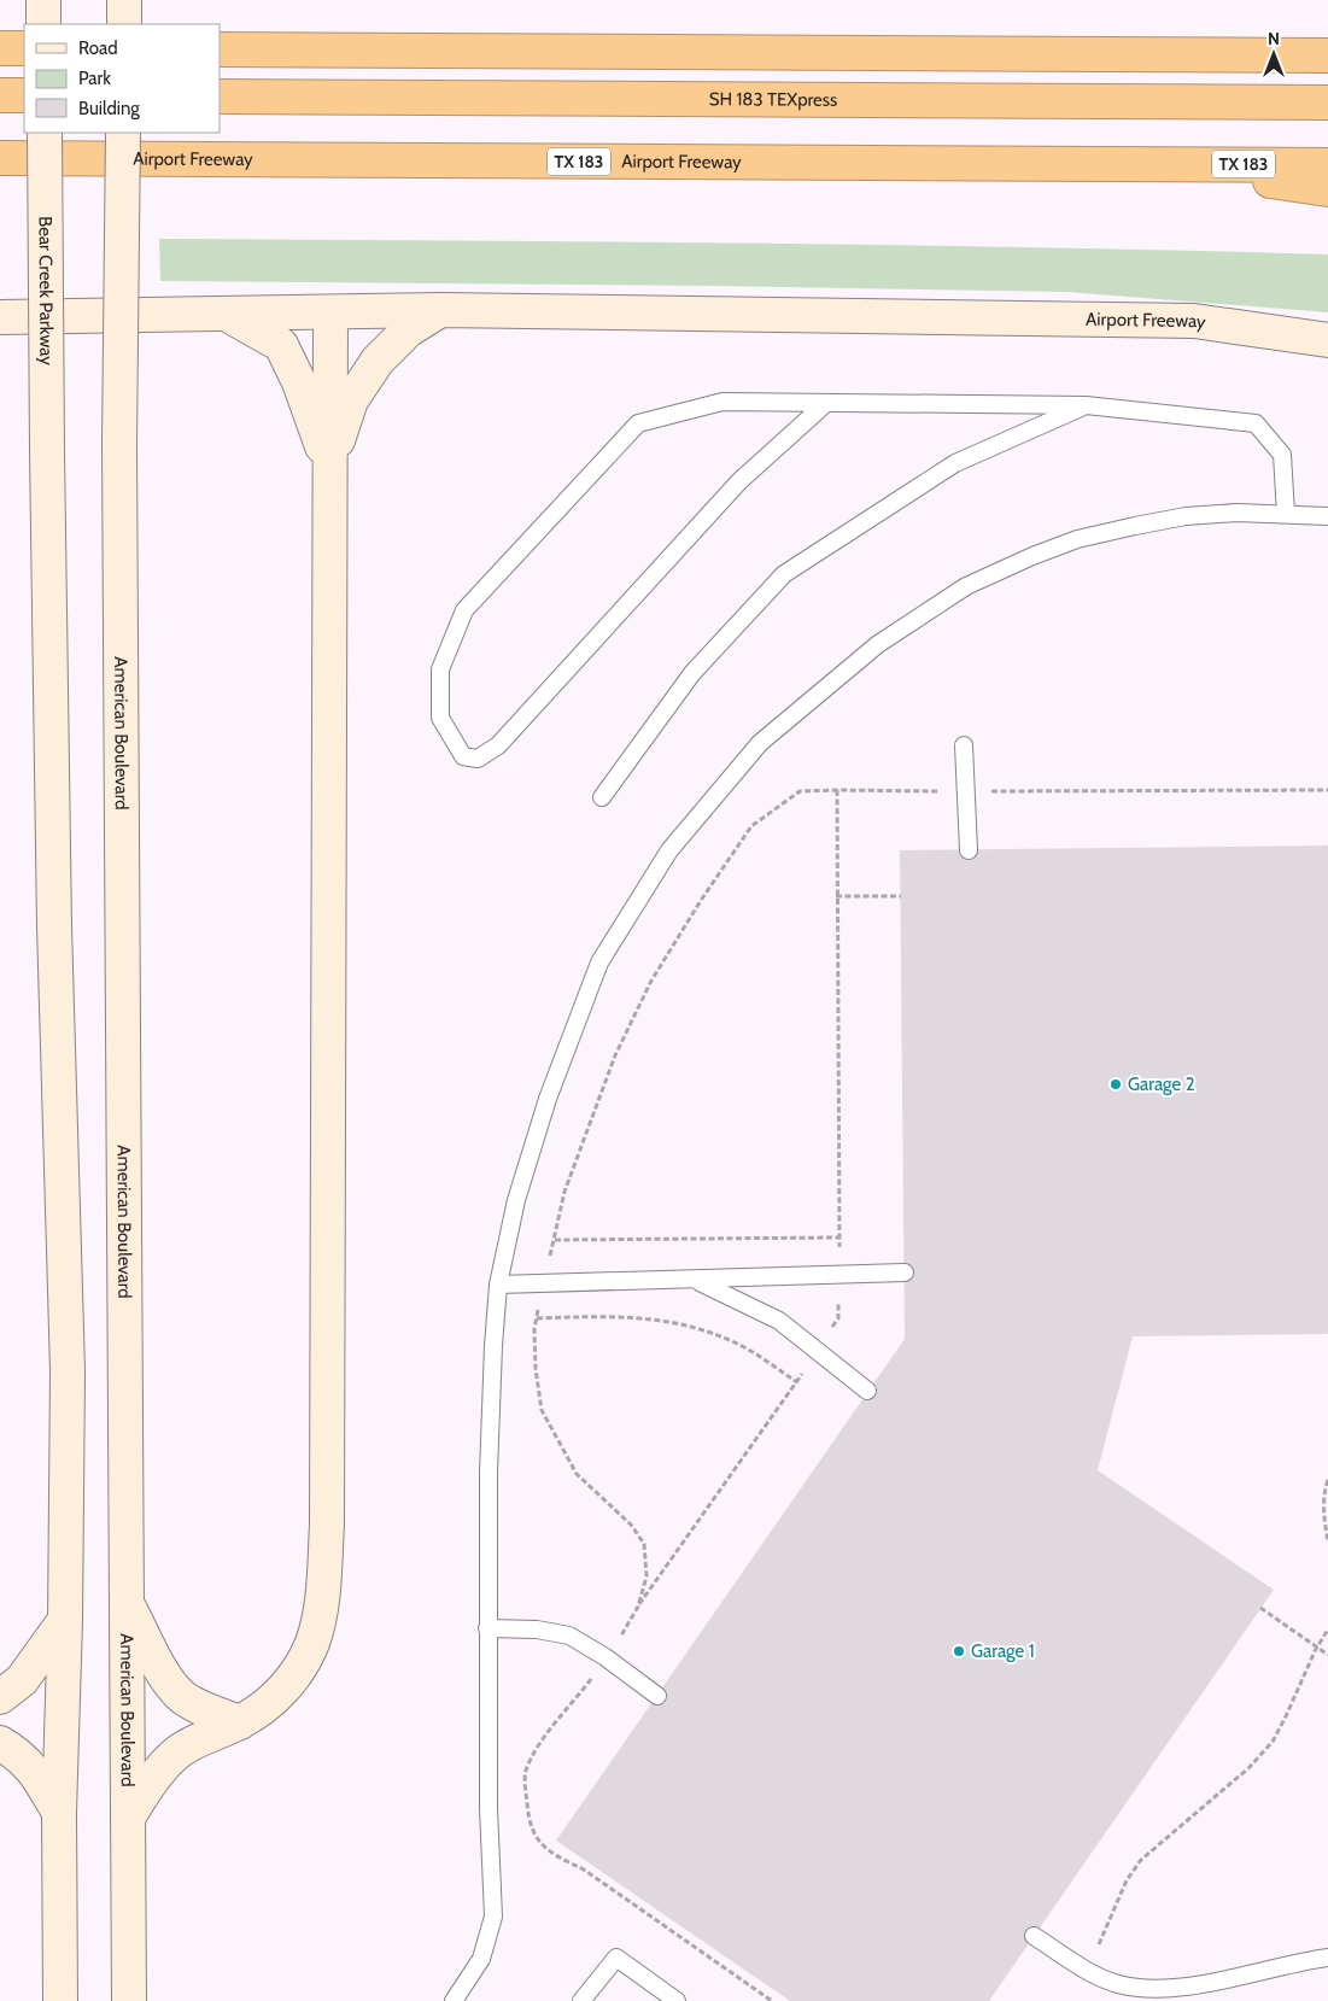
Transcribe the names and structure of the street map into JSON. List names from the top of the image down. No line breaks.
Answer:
{"streets":{"highway":["SH 183 TEXpress","Airport Freeway","TX 183"],"street":["Bear Creek Parkway","American Boulevard"]},"places":["Garage 2","Garage 1"],"legend":["Road","Park","Building"],"north":"top"}
